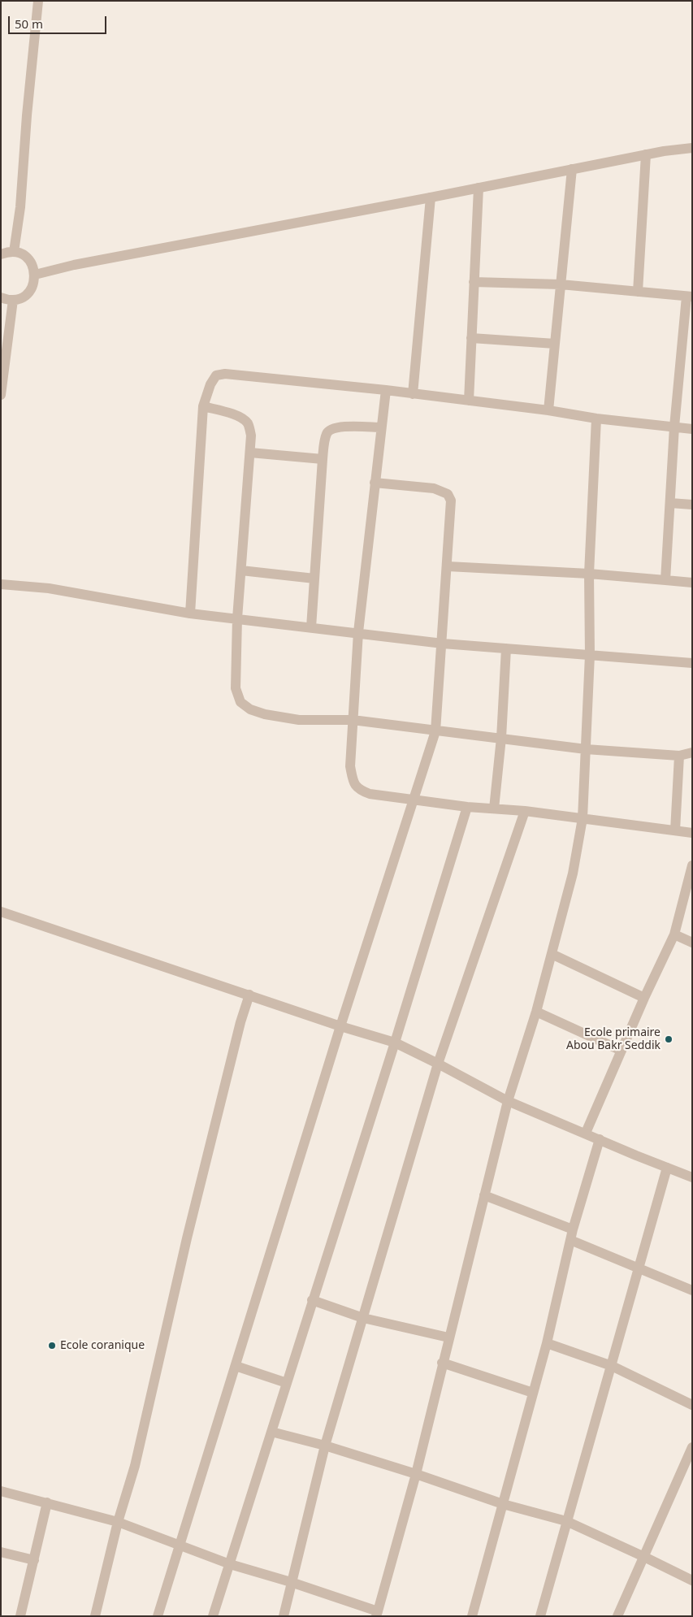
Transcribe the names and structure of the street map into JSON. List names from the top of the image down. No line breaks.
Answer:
{"places":["Ecole primaire Abou Bakr Seddik","Ecole coranique"],"scale_bar":"50 m"}
